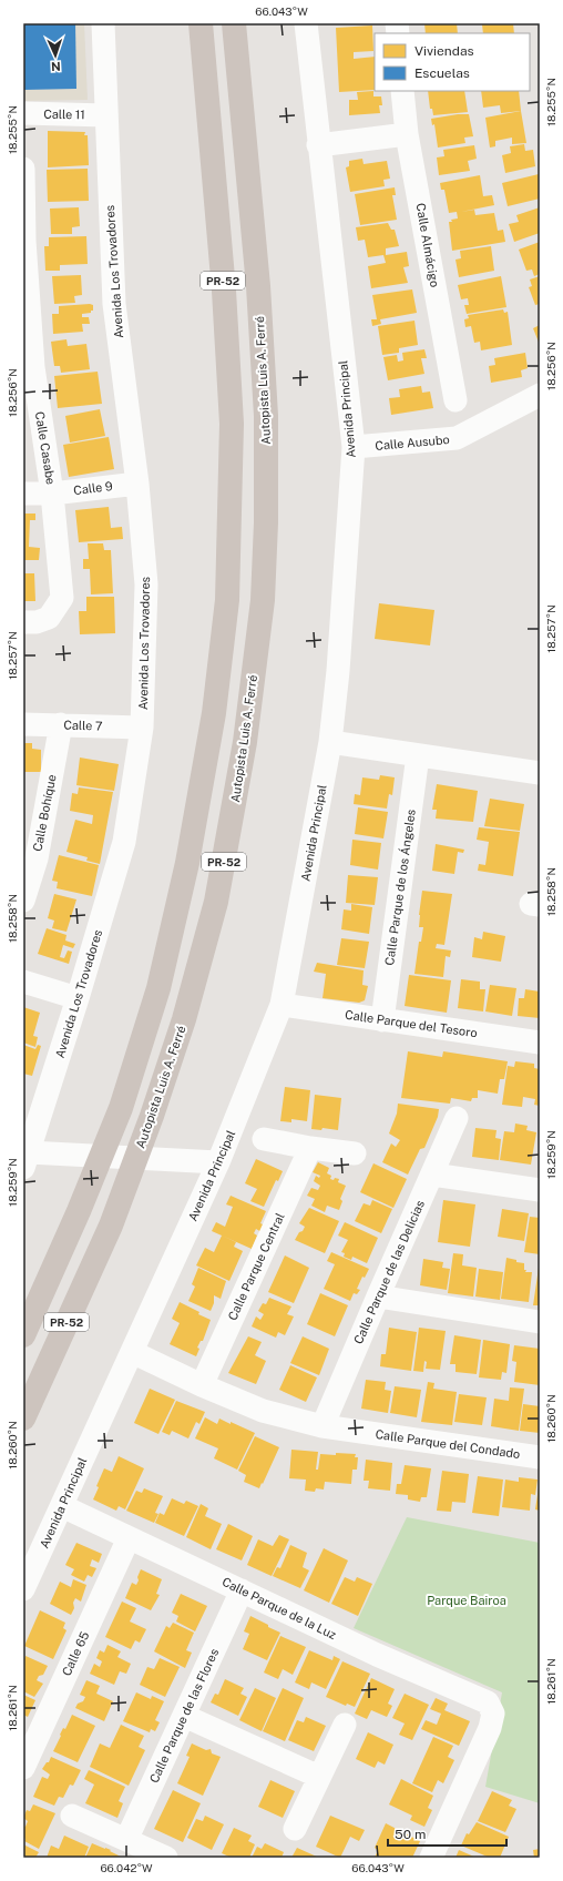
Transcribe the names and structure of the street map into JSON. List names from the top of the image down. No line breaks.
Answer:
{"streets":{"highway":["PR-52","Autopista Luis A. Ferré"],"street":["Calle 11","Calle Almácigo","Avenida Los Trovadores","Avenida Principal","Calle Ausubo","Calle Casabe","Calle 9","Calle 7","Calle Bohíque","Calle Parque de los Ángeles","Calle Parque del Tesoro","Calle Parque Central","Calle Parque de las Delicias","Calle Parque del Condado","Calle Parque de la Luz","Calle 65","Calle Parque de las Flores"]},"crossings":[["Calle 11","Avenida Los Trovadores"],["Avenida Los Trovadores","Calle 9"],["Avenida Los Trovadores","Calle 7"],["Avenida Principal","Calle Ausubo"],["Avenida Principal","Calle Parque del Tesoro"],["Avenida Principal","Calle Parque del Condado"],["Avenida Principal","Calle Parque de la Luz"],["Calle Casabe","Calle 9"],["Calle 7","Calle Bohíque"],["Calle Parque de los Ángeles","Calle Parque del Tesoro"],["Calle Parque Central","Calle Parque del Condado"],["Calle Parque de las Delicias","Calle Parque del Condado"],["Calle Parque de la Luz","Calle 65"],["Calle Parque de la Luz","Calle Parque de las Flores"]],"parks":["Parque Bairoa"],"legend":["Viviendas","Escuelas"],"scale_bar":"50 m","north":"bottom","coordinates":["66.043°W","18.255°N","18.256°N","18.257°N","18.258°N","18.259°N","18.260°N","18.261°N","66.042°W"]}
